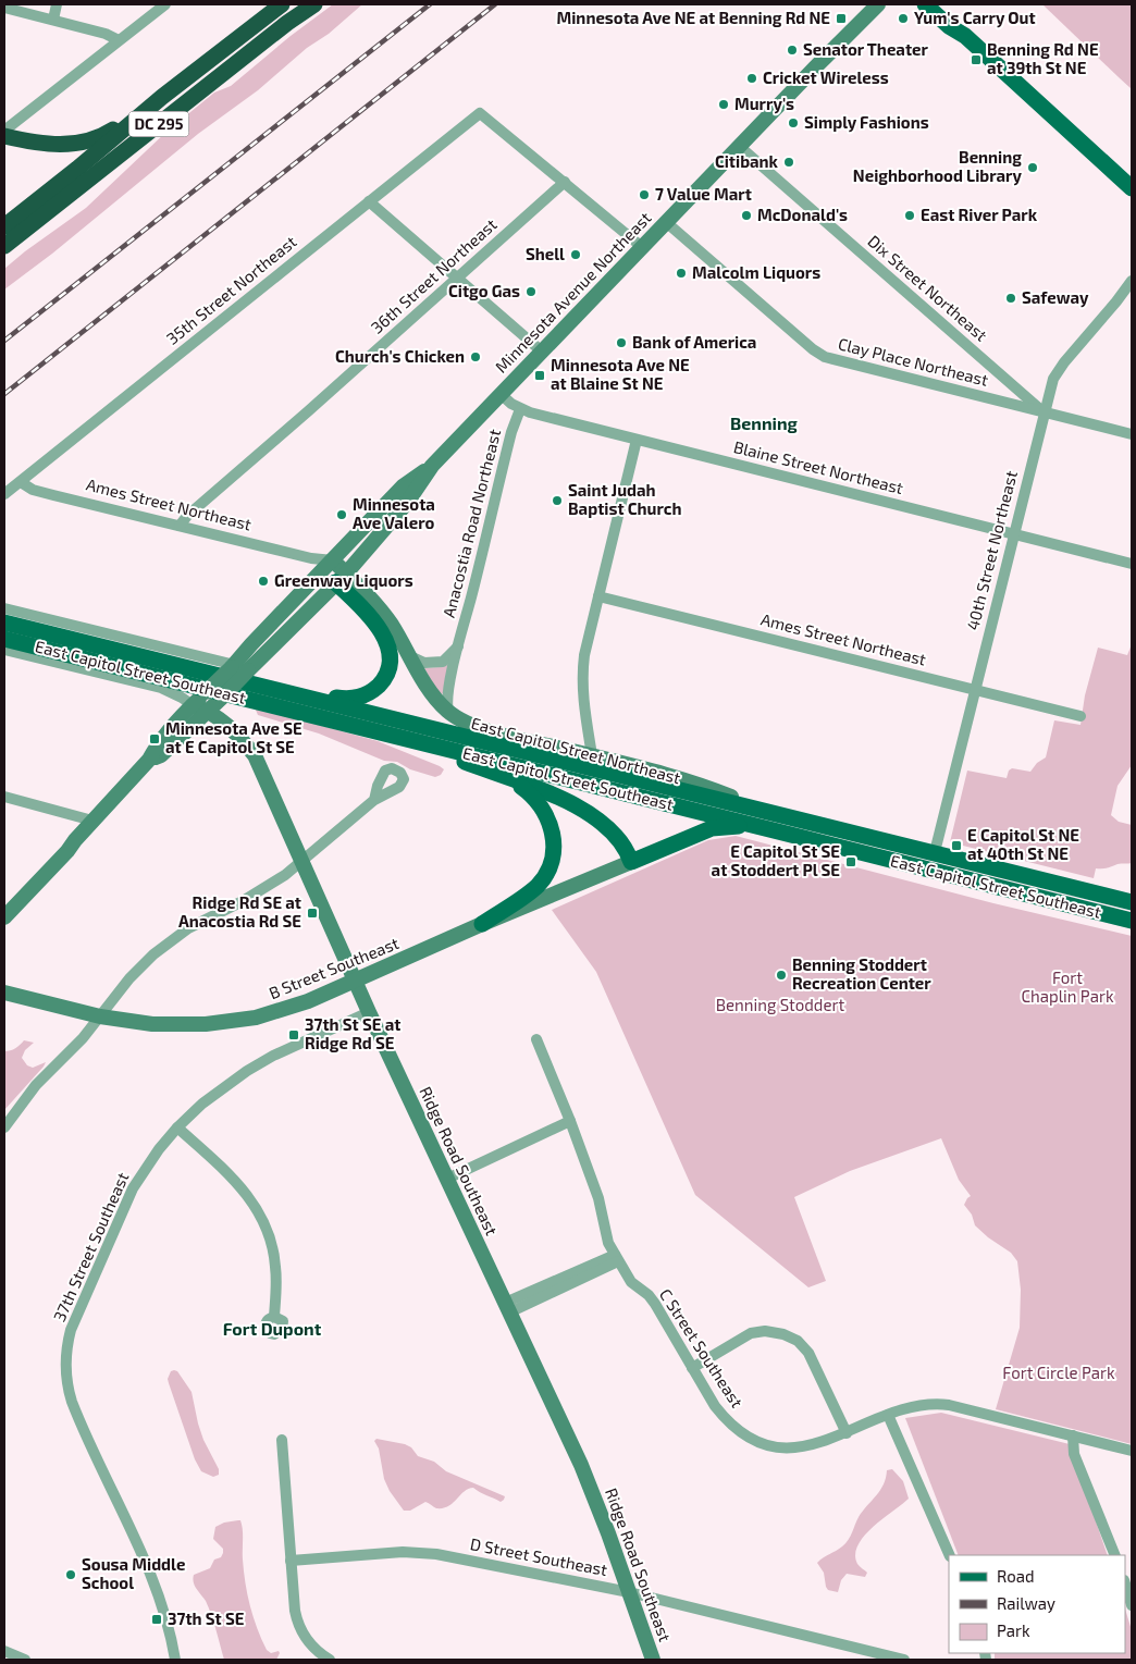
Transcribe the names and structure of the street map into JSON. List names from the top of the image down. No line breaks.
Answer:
{"streets":{"highway":["DC 295"],"main road":["Minnesota Avenue Northeast","East Capitol Street Southeast","East Capitol Street Northeast","B Street Southeast","Ridge Road Southeast"],"street":["36th Street Northeast","Dix Street Northeast","35th Street Northeast","Clay Place Northeast","Blaine Street Northeast","Ames Street Northeast","Anacostia Road Northeast","40th Street Northeast","37th Street Southeast","C Street Southeast","D Street Southeast"]},"crossings":[["36th Street Northeast","35th Street Northeast"],["36th Street Northeast","Ames Street Northeast"],["Dix Street Northeast","Minnesota Avenue Northeast"],["Dix Street Northeast","Clay Place Northeast"],["Dix Street Northeast","40th Street Northeast"],["35th Street Northeast","Ames Street Northeast"],["Minnesota Avenue Northeast","Clay Place Northeast"],["Minnesota Avenue Northeast","Blaine Street Northeast"],["Minnesota Avenue Northeast","Ames Street Northeast"],["Minnesota Avenue Northeast","East Capitol Street Southeast"],["Minnesota Avenue Northeast","East Capitol Street Northeast"],["Minnesota Avenue Northeast","Ridge Road Southeast"],["Clay Place Northeast","40th Street Northeast"],["Blaine Street Northeast","Anacostia Road Northeast"],["Blaine Street Northeast","40th Street Northeast"],["Ames Street Northeast","40th Street Northeast"],["Anacostia Road Northeast","East Capitol Street Northeast"],["40th Street Northeast","East Capitol Street Northeast"],["East Capitol Street Southeast","East Capitol Street Northeast"],["East Capitol Street Southeast","Ridge Road Southeast"],["B Street Southeast","Ridge Road Southeast"],["Ridge Road Southeast","37th Street Southeast"],["Ridge Road Southeast","D Street Southeast"]],"districts":["Benning","Fort Dupont"],"parks":["Fort Chaplin Park","Benning Stoddert","Fort Circle Park"],"places":{"transit":["Minnesota Ave NE at Benning Rd NE","Benning Rd NE at 39th St NE","Minnesota Ave NE at Blaine St NE","Minnesota Ave SE at E Capitol St SE","E Capitol St NE at 40th St NE","E Capitol St SE at Stoddert Pl SE","Ridge Rd SE at Anacostia Rd SE","37th St SE at Ridge Rd SE","37th St SE"],"other":["Yum's Carry Out","Senator Theater","Cricket Wireless","Murry's","Simply Fashions","Citibank","Benning Neighborhood Library","7 Value Mart","McDonald's","East River Park","Shell","Malcolm Liquors","Citgo Gas","Safeway","Bank of America","Church's Chicken","Saint Judah Baptist Church","Minnesota Ave Valero","Greenway Liquors","Benning Stoddert Recreation Center","Sousa Middle School"]},"legend":["Road","Railway","Park"]}
